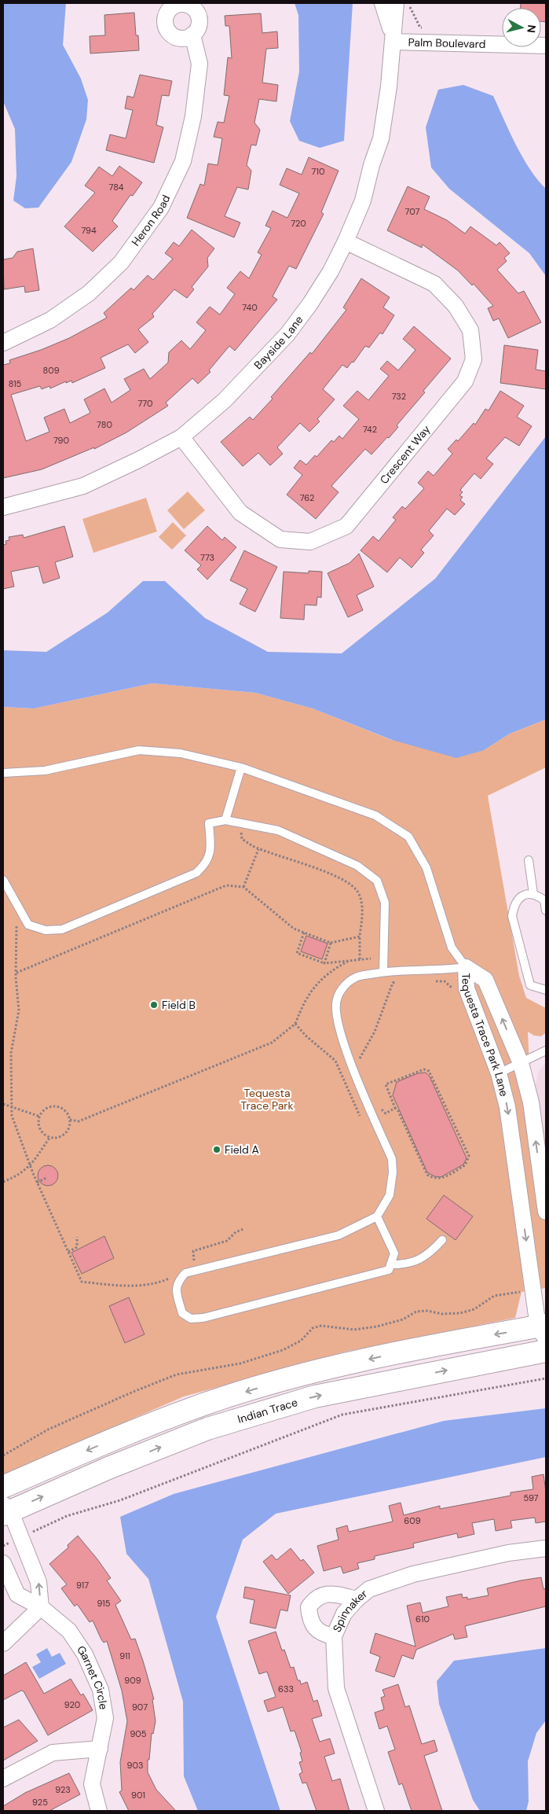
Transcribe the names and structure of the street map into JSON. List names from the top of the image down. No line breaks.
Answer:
{"streets":{"main road":["Indian Trace"],"street":["Palm Boulevard","Heron Road","Bayside Lane","Crescent Way","Tequesta Trace Park Lane","Spinnaker","Garnet Circle"]},"crossings":[["Palm Boulevard","Bayside Lane"],["Bayside Lane","Crescent Way"]],"parks":["Tequesta Trace Park"],"places":["Field B","Field A"],"house_numbers":["710","784","707","720","794","740","809","815","732","770","780","742","790","762","773","597","609","917","915","610","911","909","633","920","907","905","903","923","901","925"],"north":"right"}
